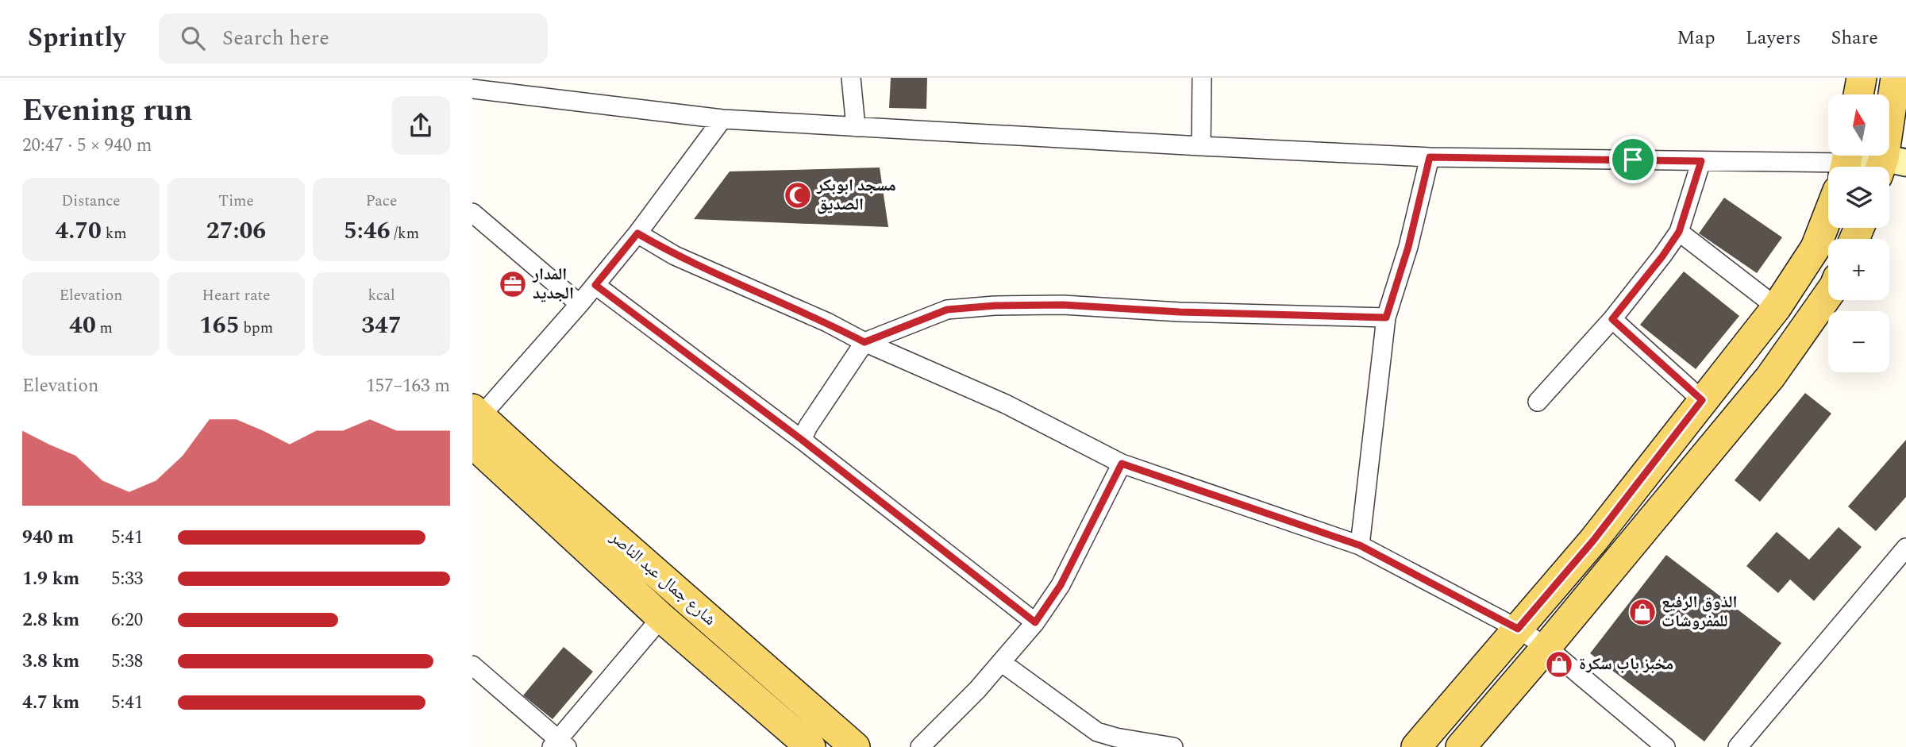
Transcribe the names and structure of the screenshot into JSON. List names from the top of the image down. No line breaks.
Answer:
{"streets":{"main road":["شارع جمال عبد الناصر"]},"places":{"mosque":["مسجد ابوبكر الصديق"],"office":["المدار الجديد"],"shop":["الذوق الرفيع للمفروشات","مخبز باب سكرة"]},"north":"top","page":{"header":"Sprintly","search":"Search here","nav":["Map","Layers","Share"],"heading":["Evening run","20:47 · 5 × 940 m"],"map_buttons":["+","−"],"stats":[["Distance","4.70 km"],["Time","27:06"],["Pace","5:46 /km"],["Elevation","40 m"],["Heart rate","165 bpm"],["kcal","347"]],"chart":["Elevation","157–163 m"],"list":[{"name":"940 m","note":"5:41"},{"name":"1.9 km","note":"5:33"},{"name":"2.8 km","note":"6:20"},{"name":"3.8 km","note":"5:38"},{"name":"4.7 km","note":"5:41"}]}}
